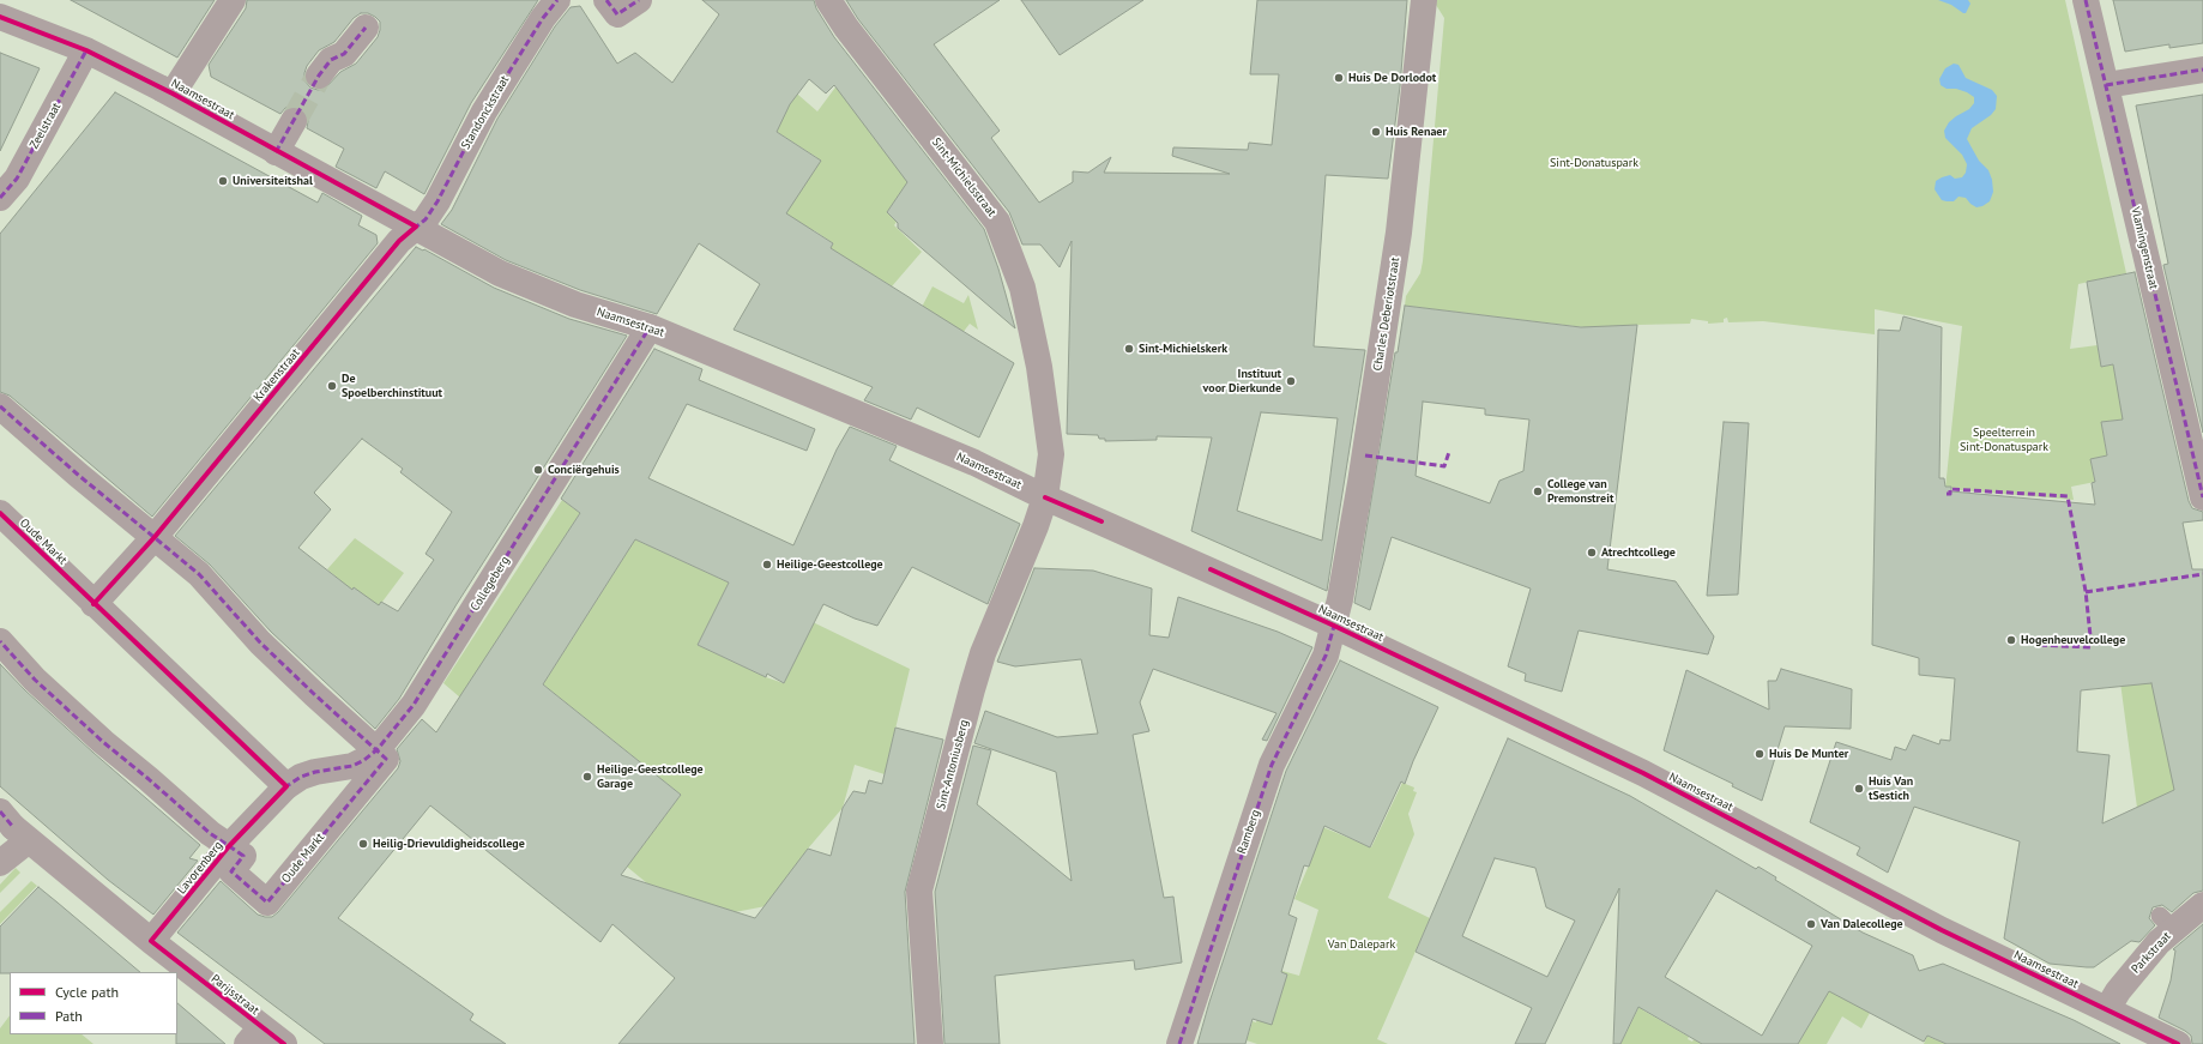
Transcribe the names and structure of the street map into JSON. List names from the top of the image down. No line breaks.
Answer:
{"streets":{"street":["Naamsestraat","Standonckstraat","Zeelstraat","Sint-Michielsstraat","Vlamingenstraat","Charles Deberiotstraat","Krakenstraat","Oude Markt","Collegeberg","Sint-Antoniusberg","Ramberg","Lavorenberg","Parkstraat","Parijsstraat"]},"crossings":[["Naamsestraat","Standonckstraat"],["Naamsestraat","Zeelstraat"],["Naamsestraat","Sint-Michielsstraat"],["Naamsestraat","Charles Deberiotstraat"],["Naamsestraat","Krakenstraat"],["Naamsestraat","Collegeberg"],["Naamsestraat","Sint-Antoniusberg"],["Naamsestraat","Ramberg"],["Naamsestraat","Parkstraat"],["Standonckstraat","Krakenstraat"],["Sint-Michielsstraat","Sint-Antoniusberg"],["Charles Deberiotstraat","Ramberg"],["Oude Markt","Collegeberg"],["Oude Markt","Lavorenberg"],["Collegeberg","Lavorenberg"],["Lavorenberg","Parijsstraat"]],"parks":["Sint-Donatuspark","Speelterrein Sint-Donatuspark","Van Dalepark"],"places":["Huis De Dorlodot","Huis Renaer","Universiteitshal","Sint-Michielskerk","Instituut voor Dierkunde","De Spoelberchinstituut","Conciërgehuis","College van Premonstreit","Atrechtcollege","Heilige-Geestcollege","Hogenheuvelcollege","Huis De Munter","Heilige-Geestcollege Garage","Huis Van tSestich","Heilig-Drievuldigheidscollege","Van Dalecollege"],"legend":["Cycle path","Path"]}
